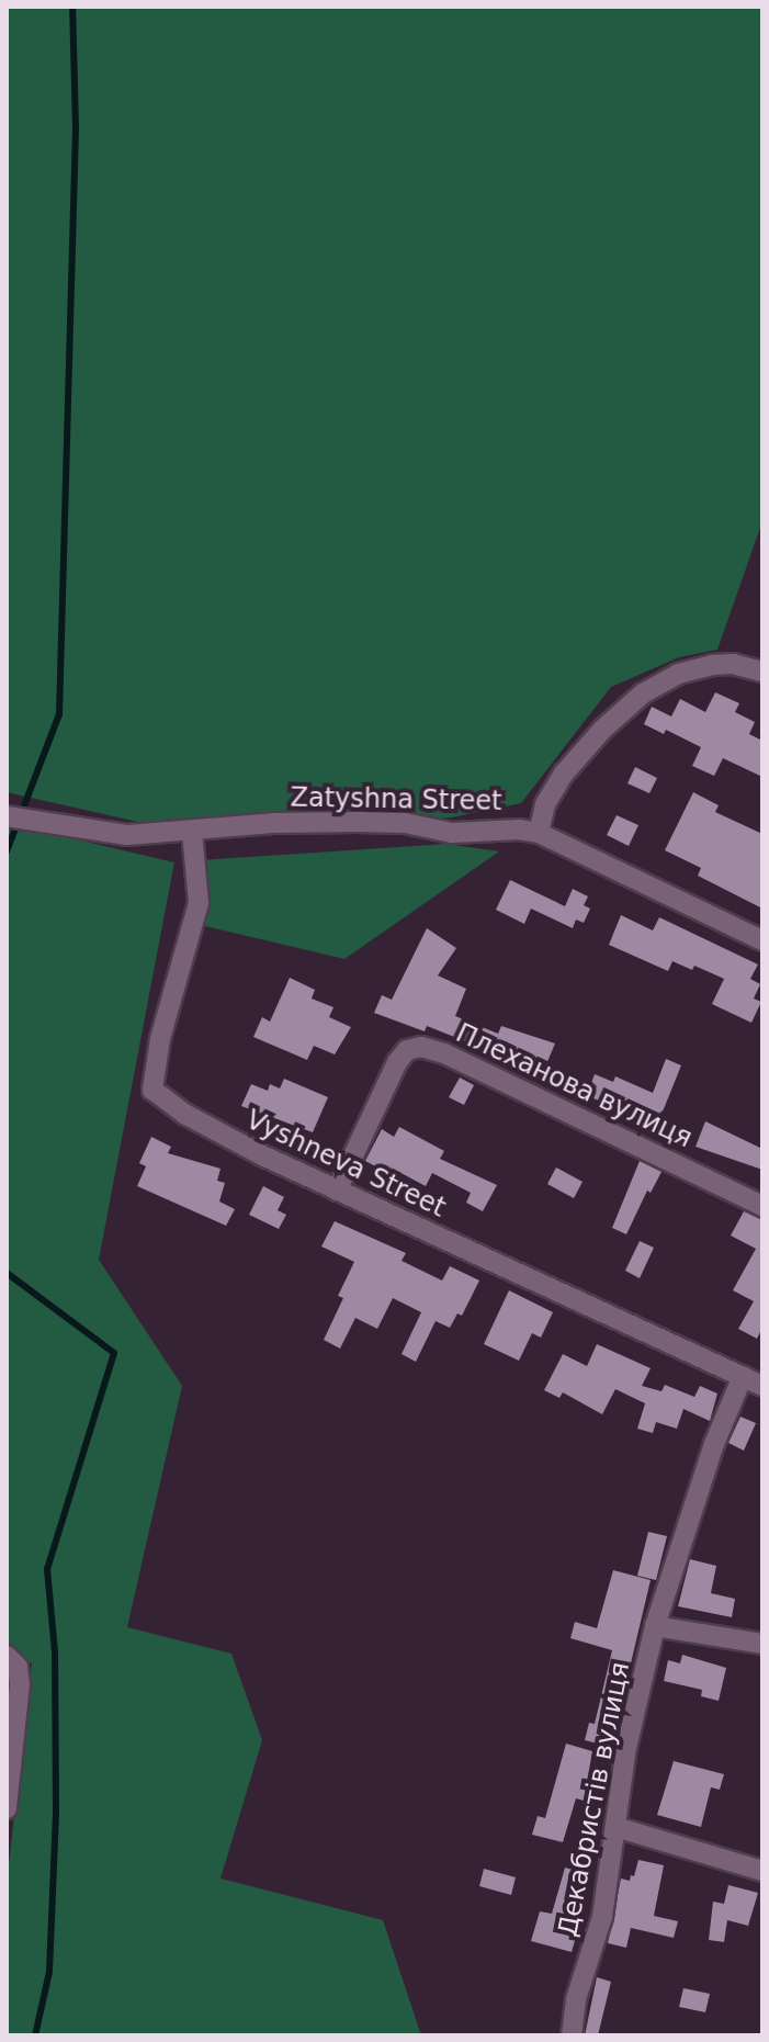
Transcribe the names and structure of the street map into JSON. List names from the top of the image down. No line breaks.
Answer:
{"streets":{"street":["Zatyshna Street","Плеханова вулиця","Vyshneva Street","Декабристів вулиця"]},"crossings":[["Zatyshna Street","Vyshneva Street"],["Плеханова вулиця","Vyshneva Street"],["Vyshneva Street","Декабристів вулиця"]]}
